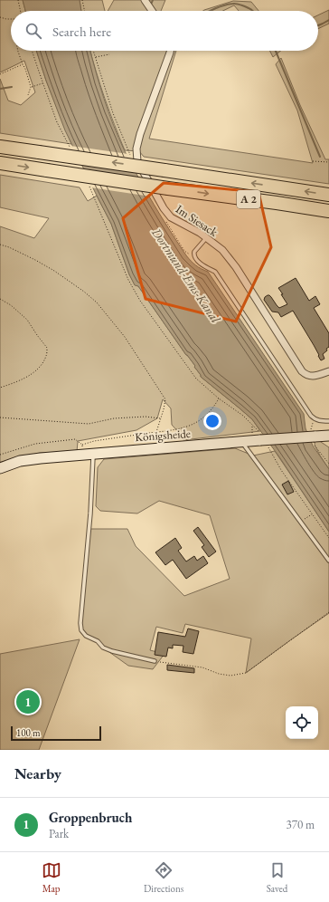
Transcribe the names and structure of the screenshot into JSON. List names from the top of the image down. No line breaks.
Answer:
{"streets":{"highway":["A 2"],"main road":["Königsheide"],"street":["Im Siesack"]},"water":["Dortmund-Ems-Kanal"],"scale_bar":"100 m","page":{"search":"Search here","pins":"1","scale":"100 m","heading":"Nearby","list":[{"mark":"1","name":"Groppenbruch","note":"Park","value":"370 m"}],"nav":["Map","Directions","Saved"]}}
